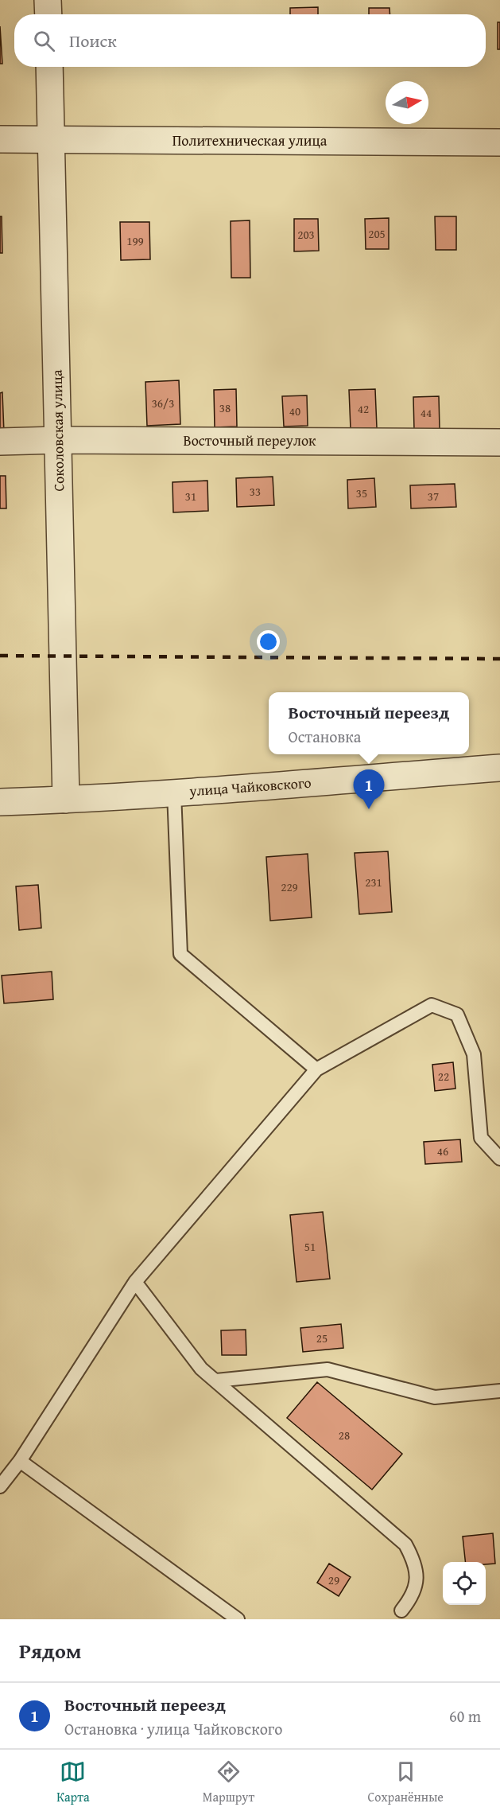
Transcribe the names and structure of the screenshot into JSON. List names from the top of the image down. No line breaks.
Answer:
{"streets":{"street":["Политехническая улица","Соколовская улица","Восточный переулок","улица Чайковского"]},"crossings":[["Политехническая улица","Соколовская улица"],["Соколовская улица","Восточный переулок"],["Соколовская улица","улица Чайковского"]],"house_numbers":["205","203","199","36/3","38","42","40","44","33","35","31","37","231","229","22","46","51","25","28","29"],"north":"right","page":{"search":"Поиск","popup":["Восточный переезд","Остановка"],"pins":"1","heading":"Рядом","list":[{"mark":"1","name":"Восточный переезд","note":"Остановка · улица Чайковского","value":"60 m"}],"nav":["Карта","Маршрут","Сохранённые"]}}
